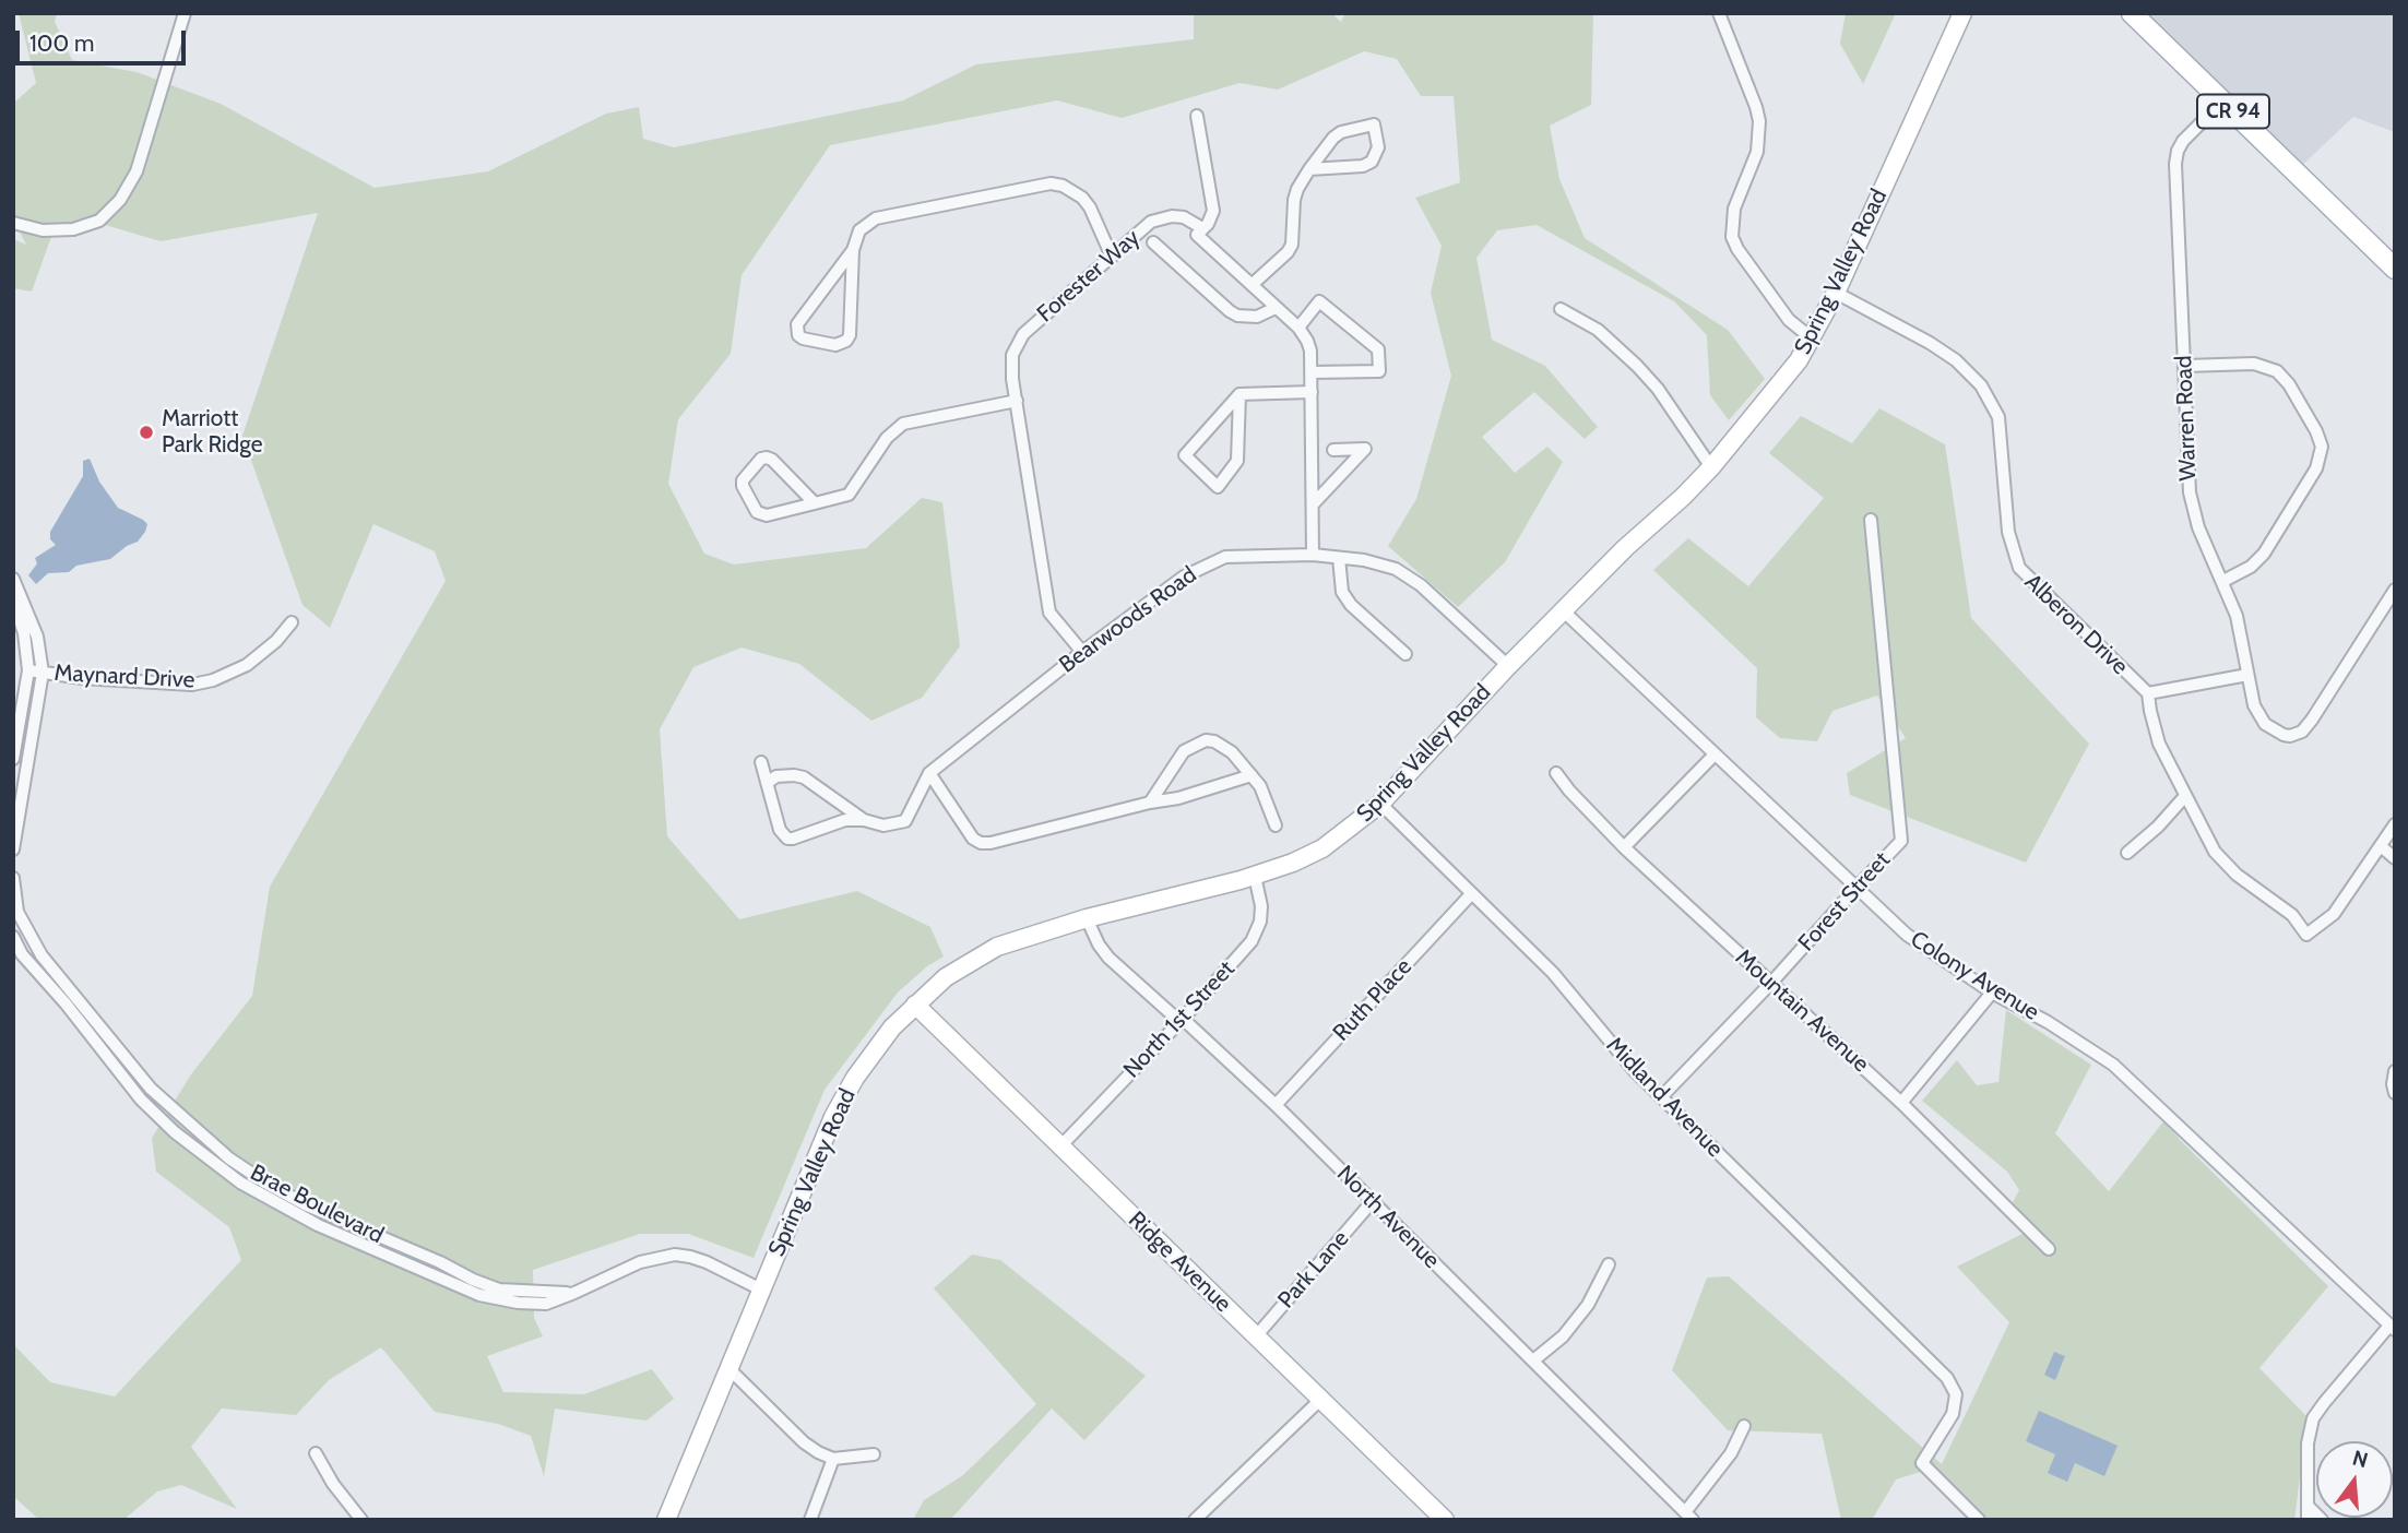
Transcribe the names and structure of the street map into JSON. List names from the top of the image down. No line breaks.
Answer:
{"streets":{"main road":["CR 94"],"street":["Spring Valley Road","Forester Way","Warren Road","Bearwoods Road","Alberon Drive","Maynard Drive","Forest Street","Colony Avenue","Ruth Place","Mountain Avenue","North 1st Street","Midland Avenue","Brae Boulevard","North Avenue","Ridge Avenue","Park Lane"]},"crossings":[["CR 94","Warren Road"],["Spring Valley Road","Bearwoods Road"],["Spring Valley Road","Alberon Drive"],["Spring Valley Road","Colony Avenue"],["Spring Valley Road","North 1st Street"],["Spring Valley Road","Midland Avenue"],["Spring Valley Road","Brae Boulevard"],["Spring Valley Road","North Avenue"],["Spring Valley Road","Ridge Avenue"],["Forester Way","Bearwoods Road"],["Forest Street","Colony Avenue"],["Forest Street","Mountain Avenue"],["Forest Street","Midland Avenue"],["Ruth Place","Midland Avenue"],["Ruth Place","North Avenue"],["North 1st Street","North Avenue"],["North 1st Street","Ridge Avenue"],["North Avenue","Park Lane"],["Ridge Avenue","Park Lane"]],"places":["Marriott Park Ridge"],"scale_bar":"100 m","north":"top"}
